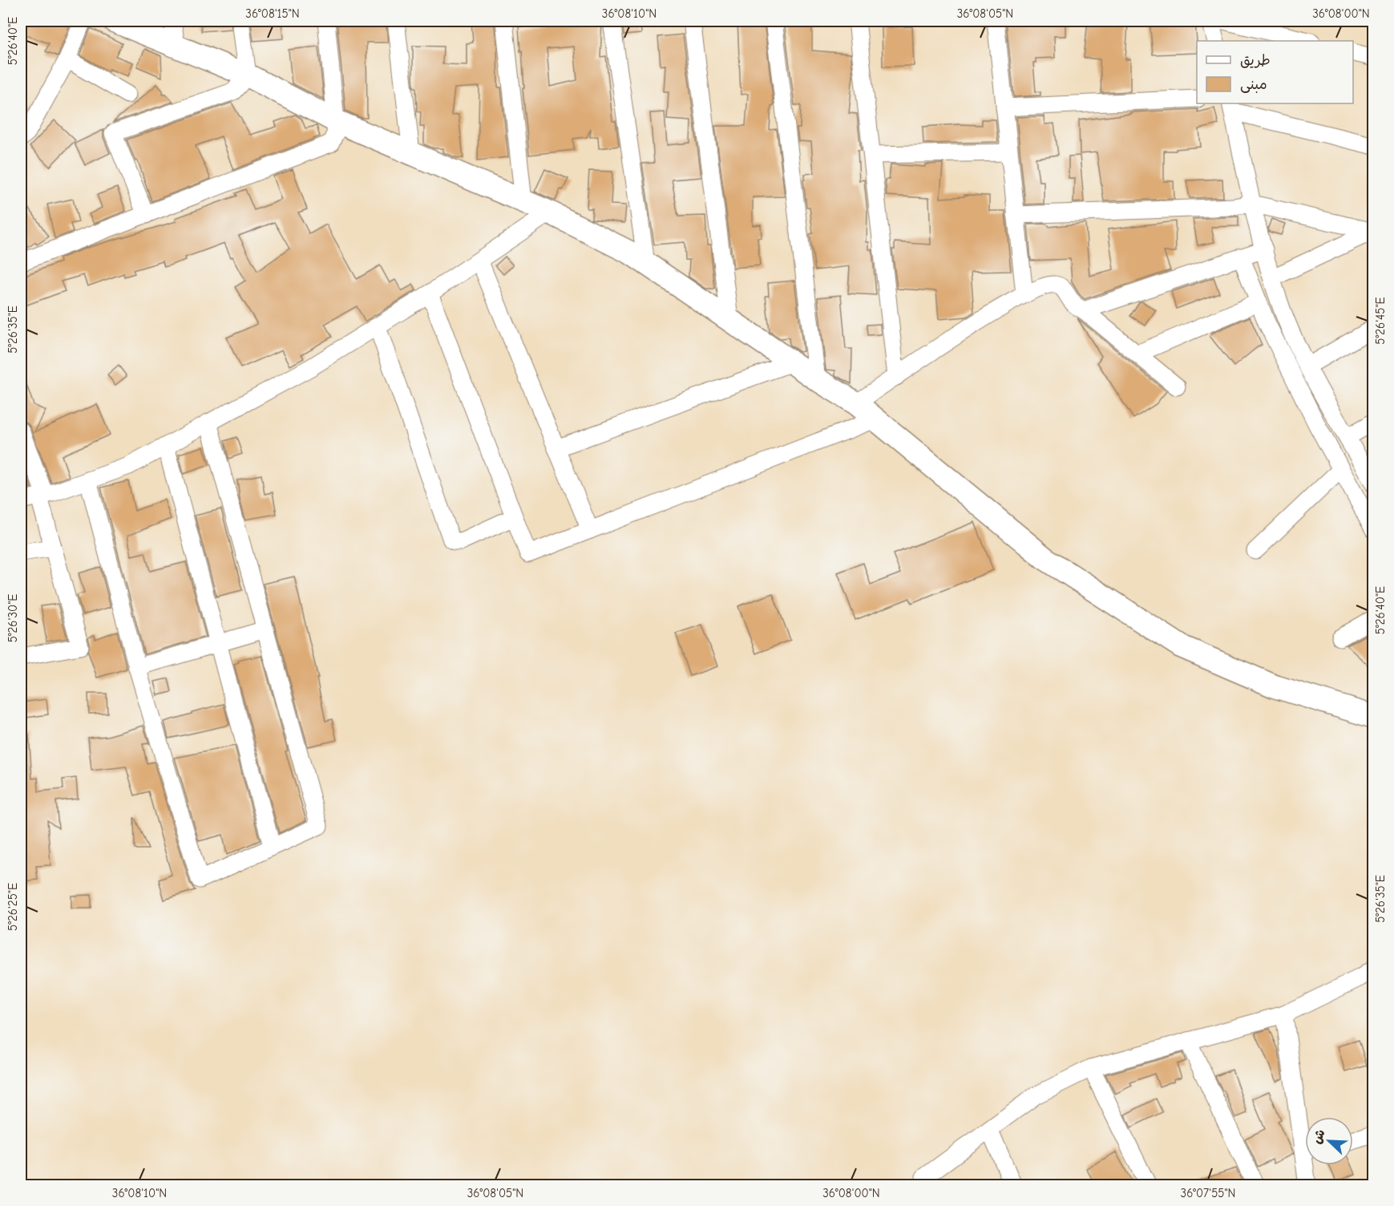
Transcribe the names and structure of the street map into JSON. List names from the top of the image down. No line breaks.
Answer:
{"legend":["طريق","مبنى"],"north":"top left","coordinates":["36°08'15\"N","36°08'10\"N","36°08'05\"N","36°08'00\"N","5°26'40\"E","5°26'45\"E","5°26'35\"E","5°26'30\"E","5°26'25\"E","36°07'55\"N"]}
